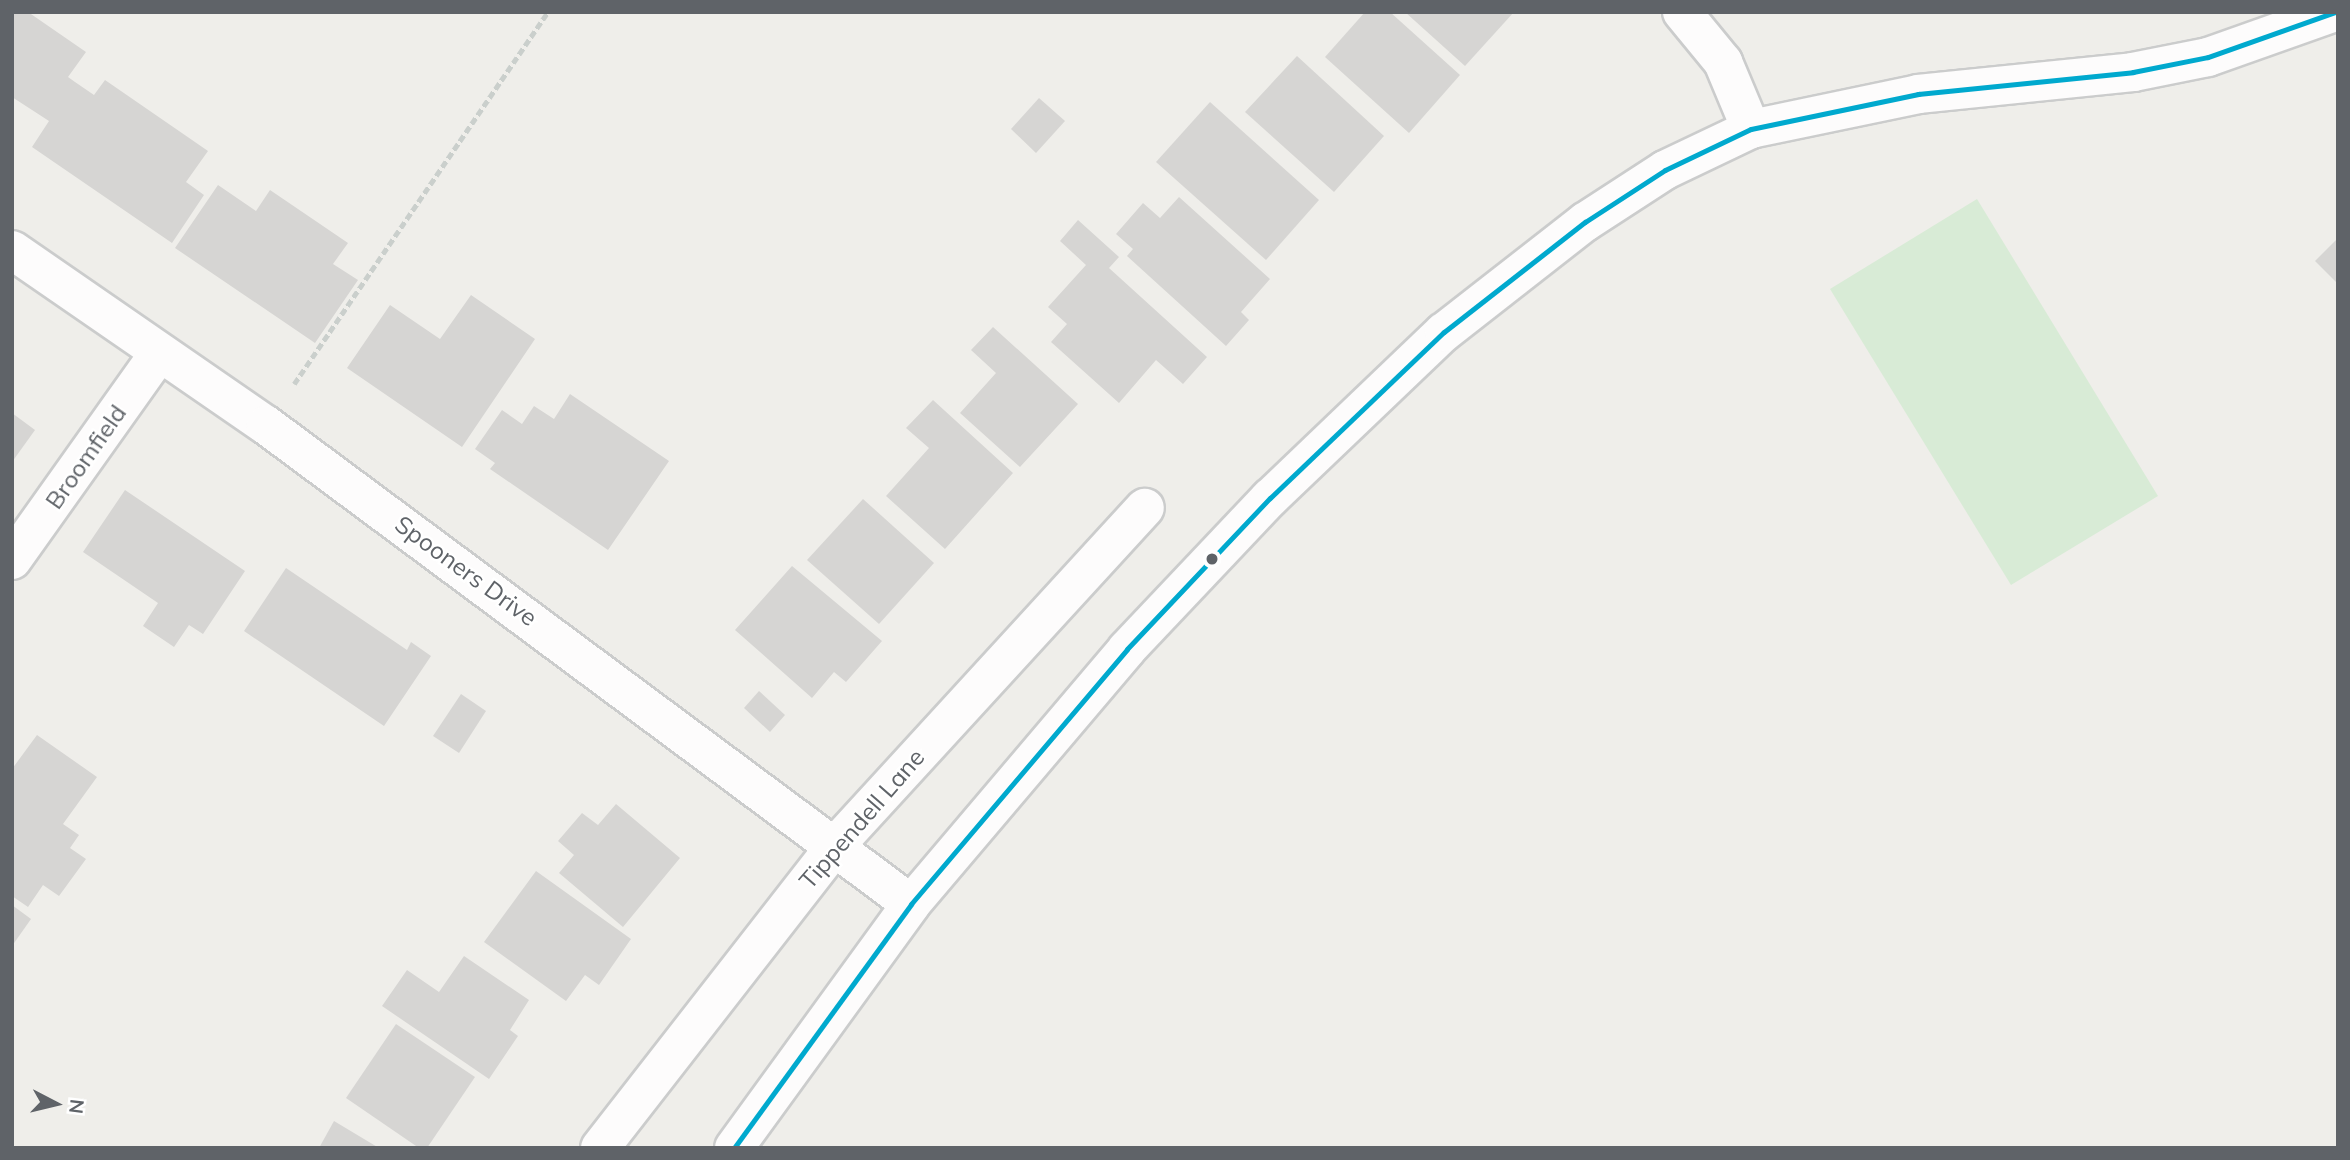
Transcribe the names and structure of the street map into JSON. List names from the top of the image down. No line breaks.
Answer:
{"streets":{"street":["Broomfield","Spooners Drive","Tippendell Lane"]},"crossings":[["Broomfield","Spooners Drive"],["Spooners Drive","Tippendell Lane"]],"north":"right"}
